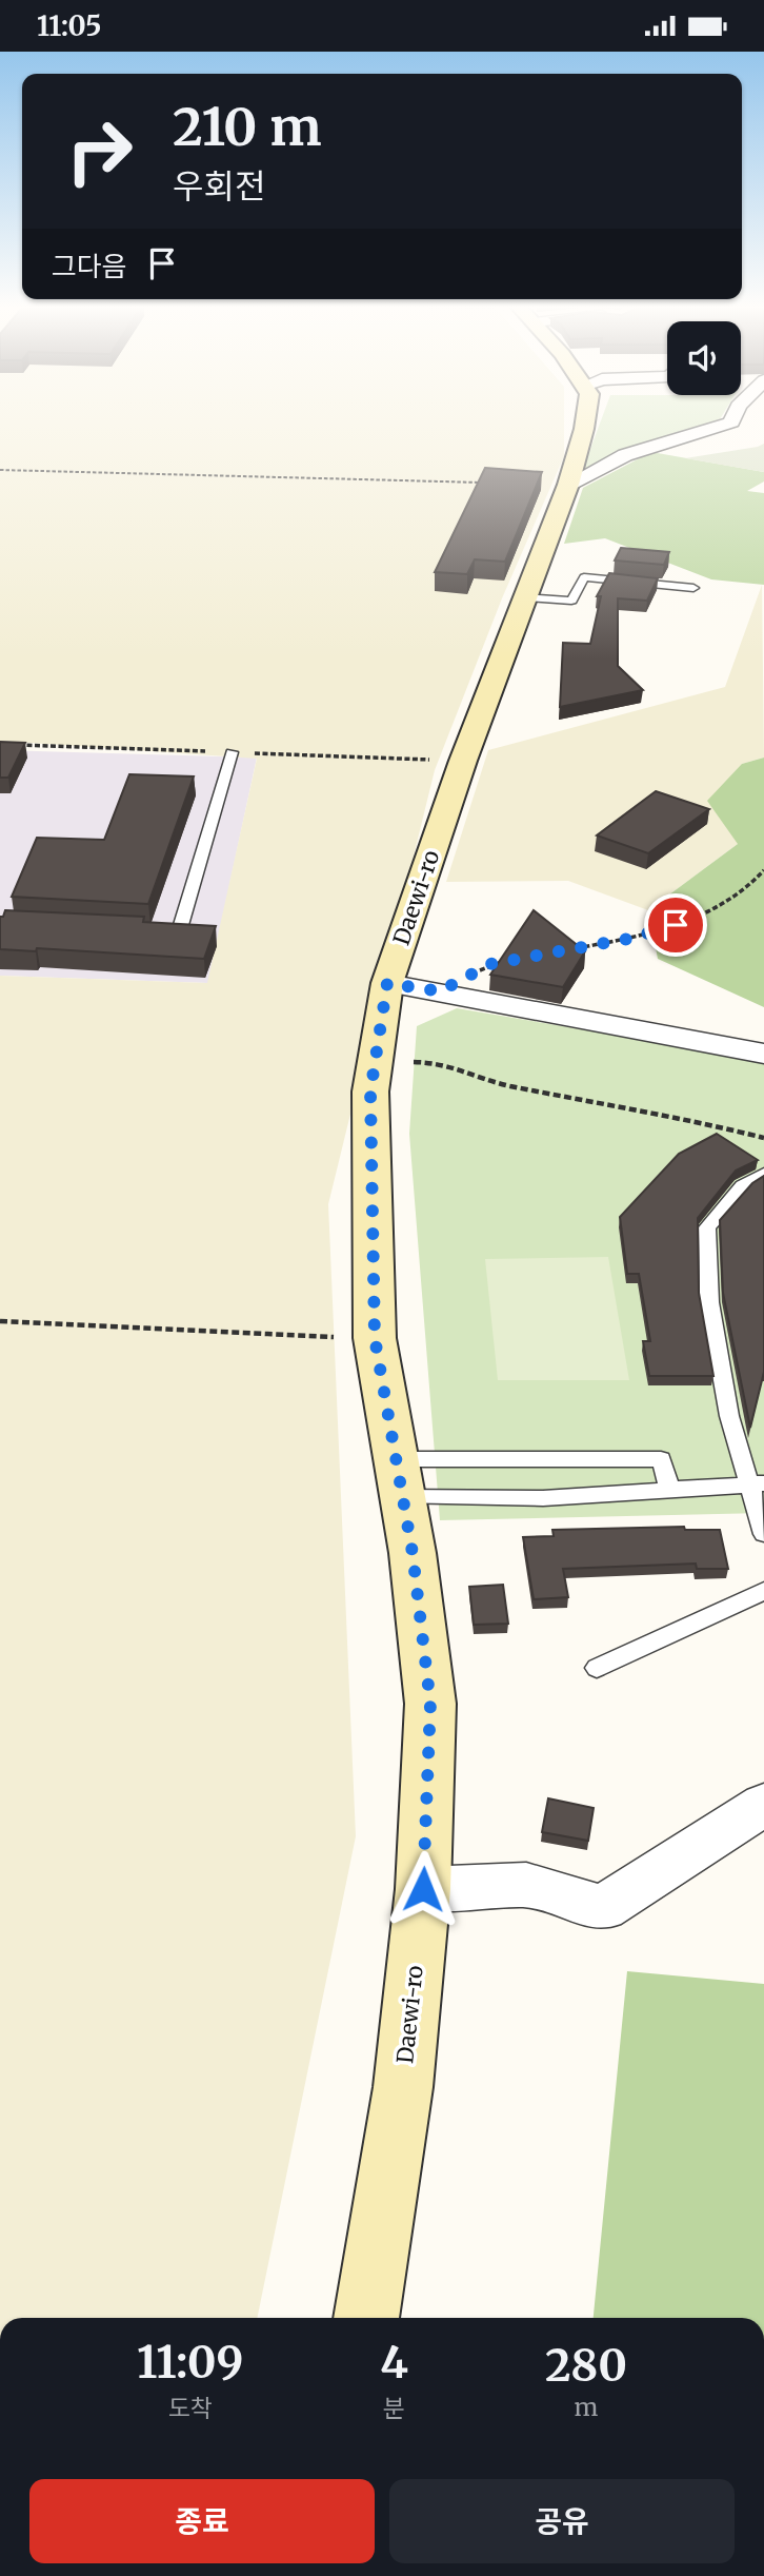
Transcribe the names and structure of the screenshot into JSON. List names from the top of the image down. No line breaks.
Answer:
{"streets":{"main road":["Daewi-ro"]},"page":{"status":"11:05","turn":["210 m","우회전"],"then":"그다음","eta":["11:09","도착","4","분","280","m"],"buttons":["종료","공유"]}}
